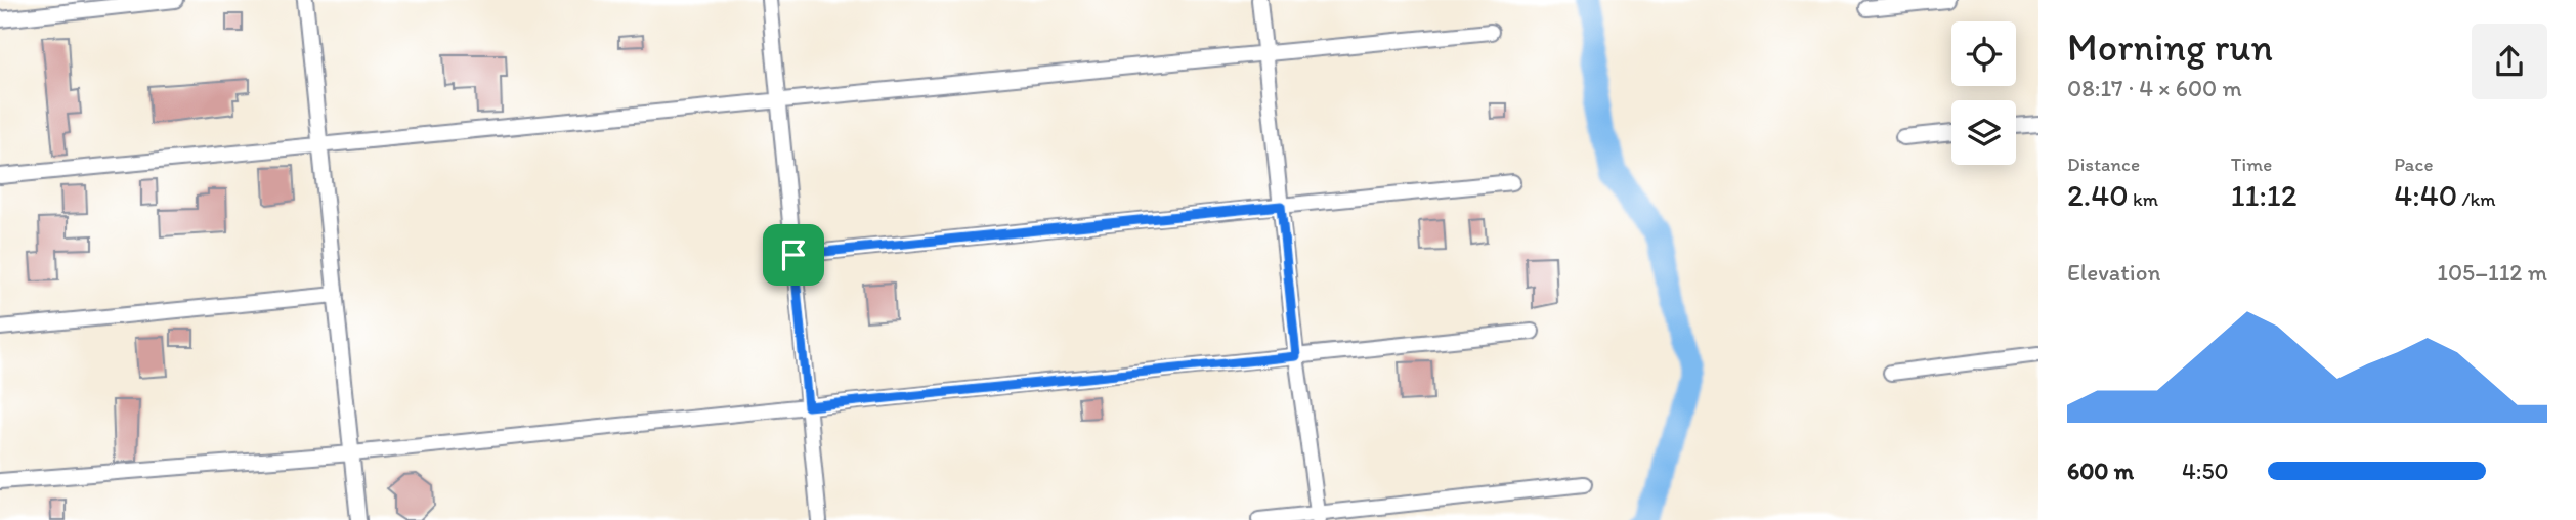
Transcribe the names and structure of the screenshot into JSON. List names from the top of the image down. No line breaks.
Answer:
{"page":{"heading":["Morning run","08:17 · 4 × 600 m"],"stats":[["Distance","2.40 km"],["Time","11:12"],["Pace","4:40 /km"]],"chart":["Elevation","105–112 m"],"list":[{"name":"600 m","note":"4:50"}]}}
